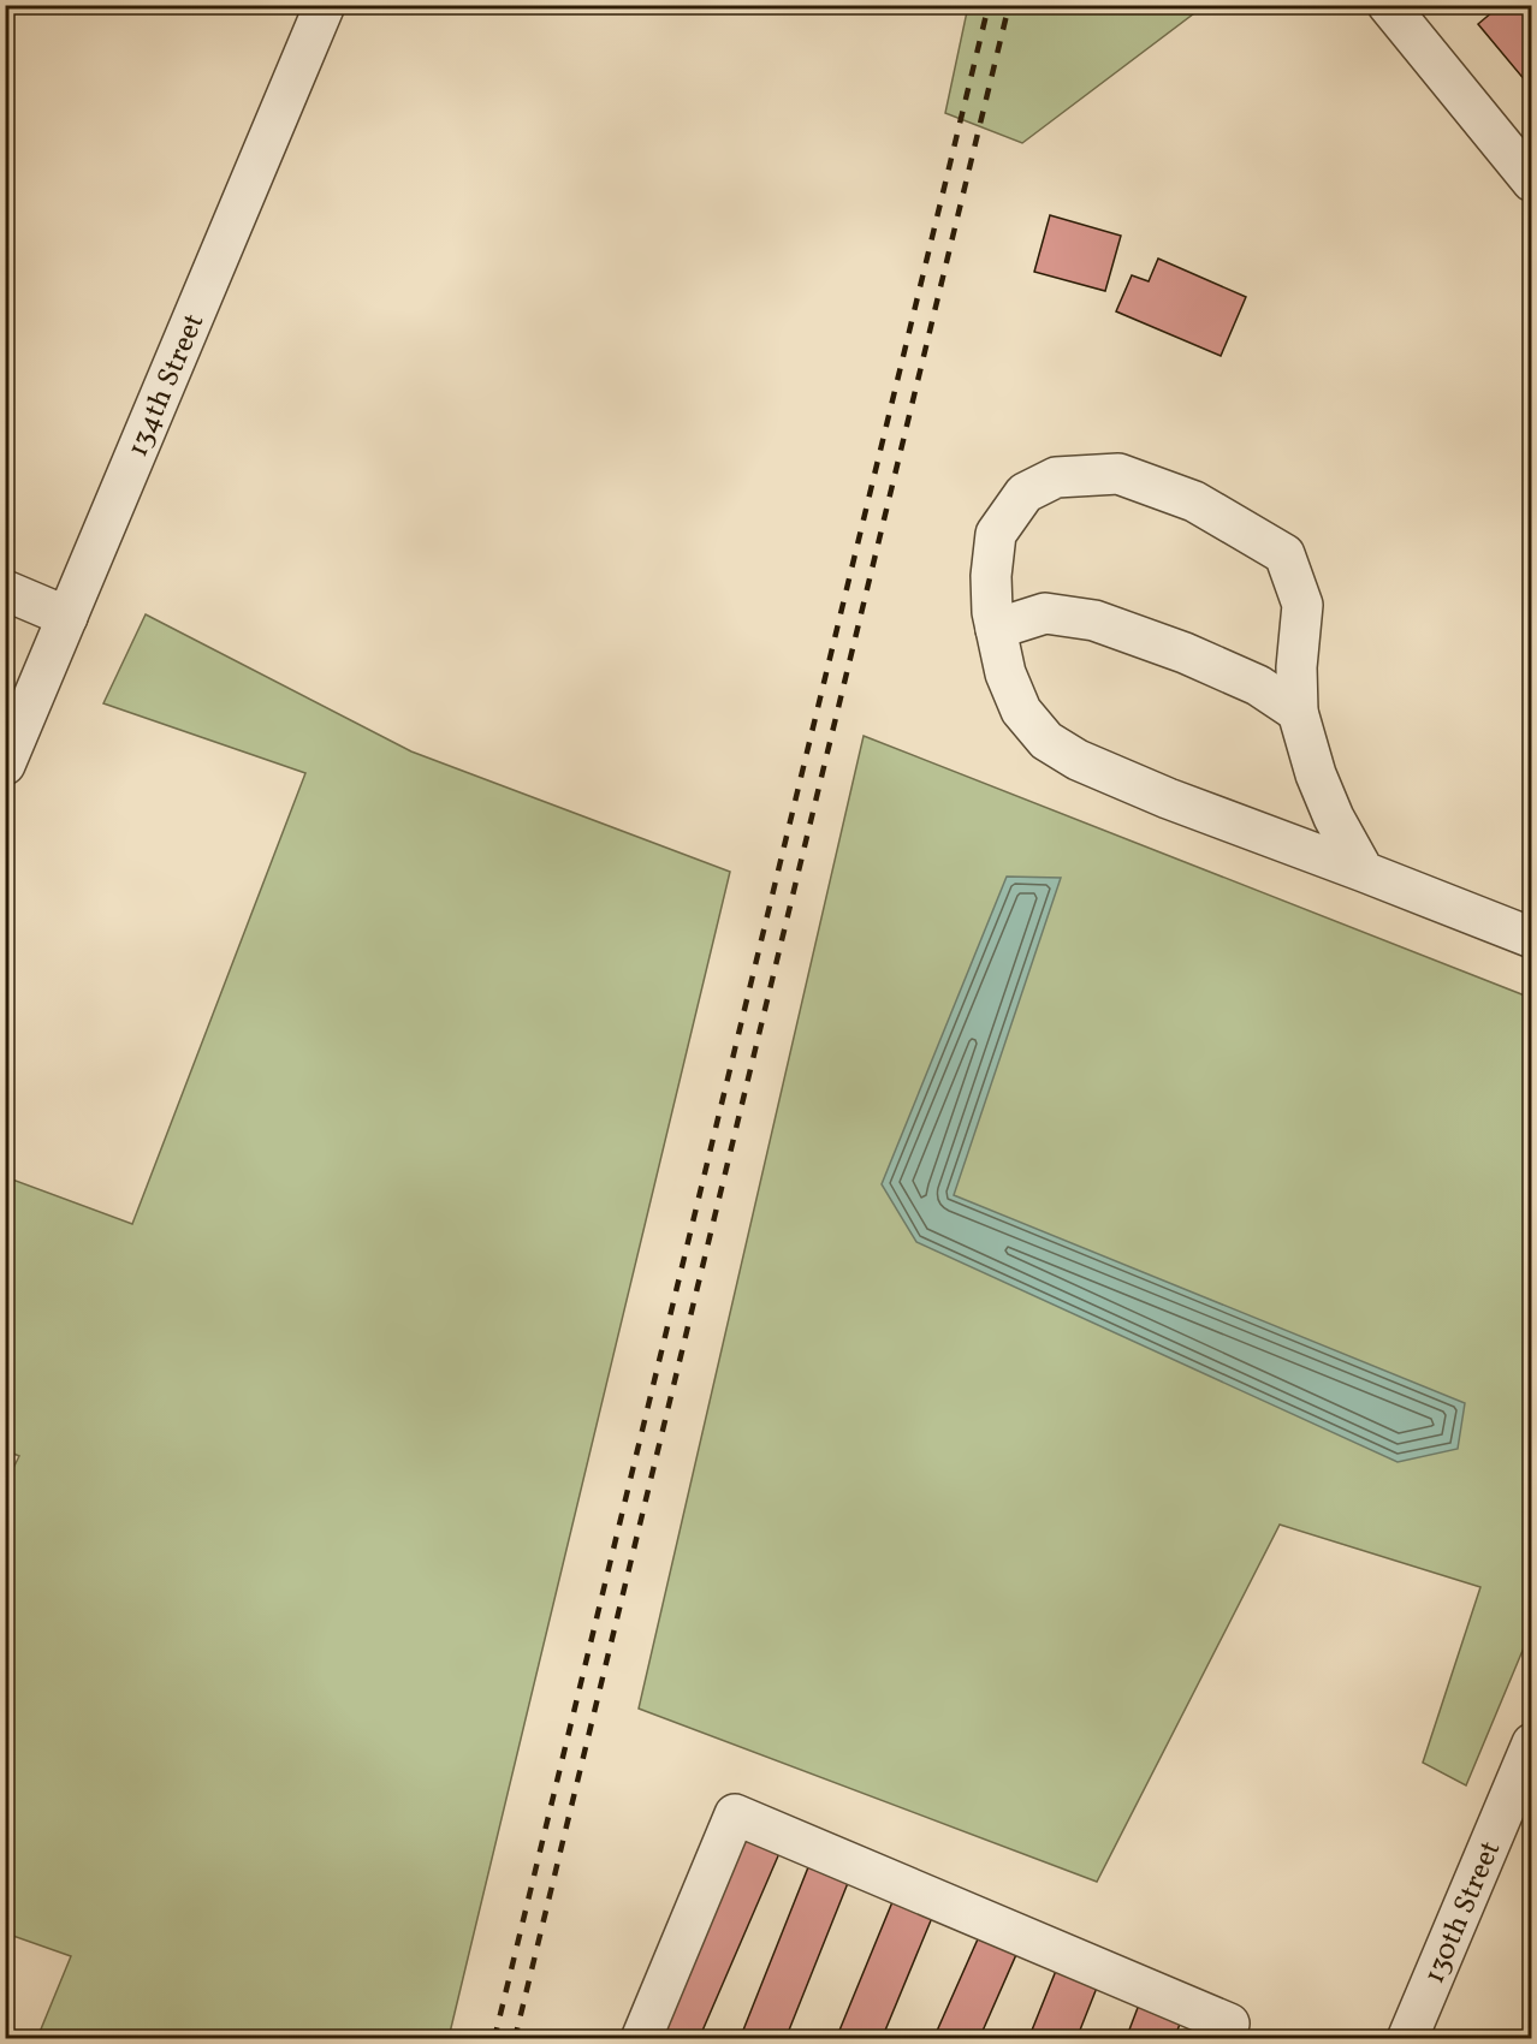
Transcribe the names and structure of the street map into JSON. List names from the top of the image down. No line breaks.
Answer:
{"streets":{"street":["134th Street","130th Street"]}}
